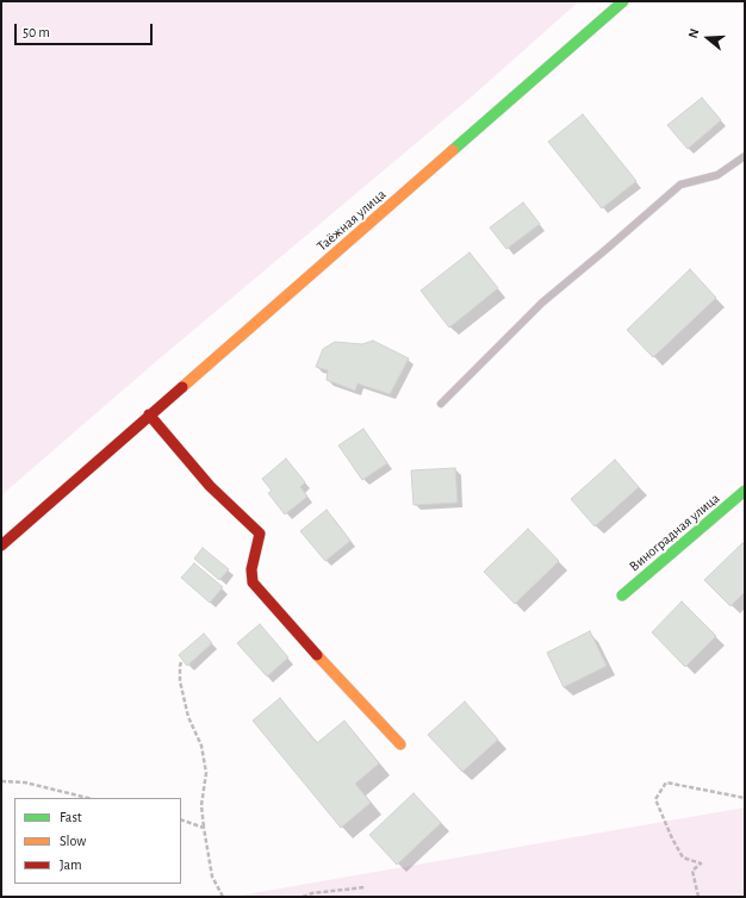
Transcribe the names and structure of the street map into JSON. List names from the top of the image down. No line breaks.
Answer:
{"streets":{"street":["Таёжная улица","Виноградная улица"]},"legend":["Fast","Slow","Jam"],"scale_bar":"50 m","north":"left"}
